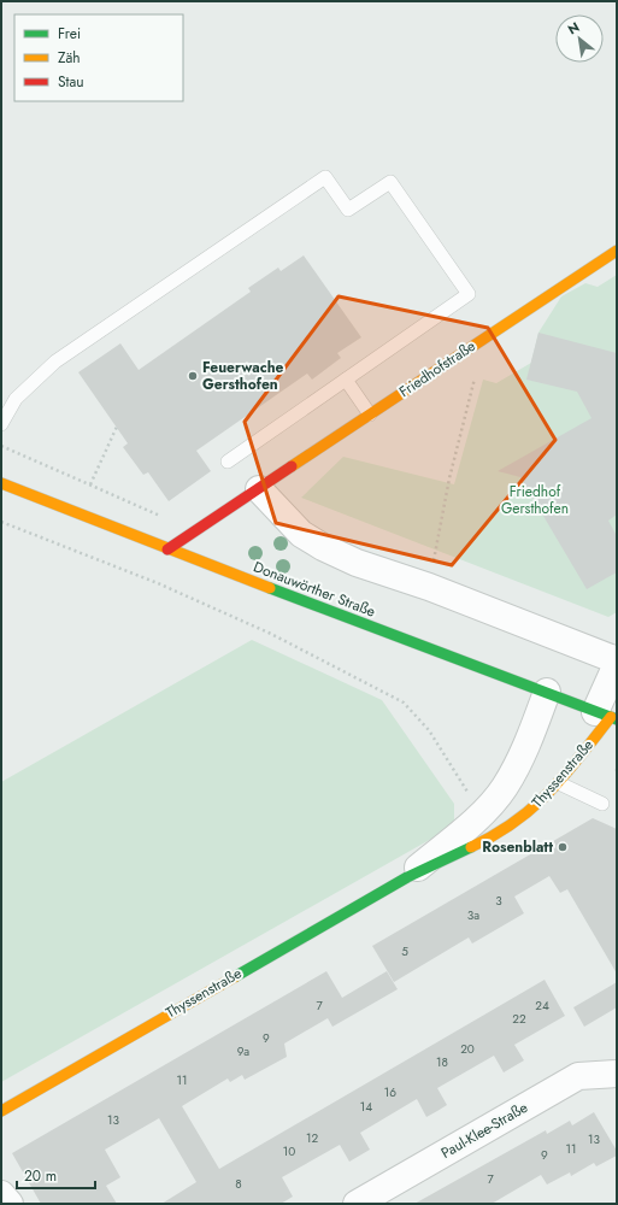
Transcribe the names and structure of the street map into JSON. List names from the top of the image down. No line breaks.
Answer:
{"streets":{"street":["Friedhofstraße","Donauwörther Straße","Thyssenstraße","Paul-Klee-Straße"]},"crossings":[["Friedhofstraße","Donauwörther Straße"],["Donauwörther Straße","Thyssenstraße"]],"parks":["Friedhof Gersthofen"],"places":["Feuerwache Gersthofen","Rosenblatt"],"house_numbers":["3","3a","5","7","24","22","9","20","9a","18","11","16","14","13","12","13","11","10","9","7","8"],"legend":["Frei","Zäh","Stau"],"scale_bar":"20 m","north":"top left"}
